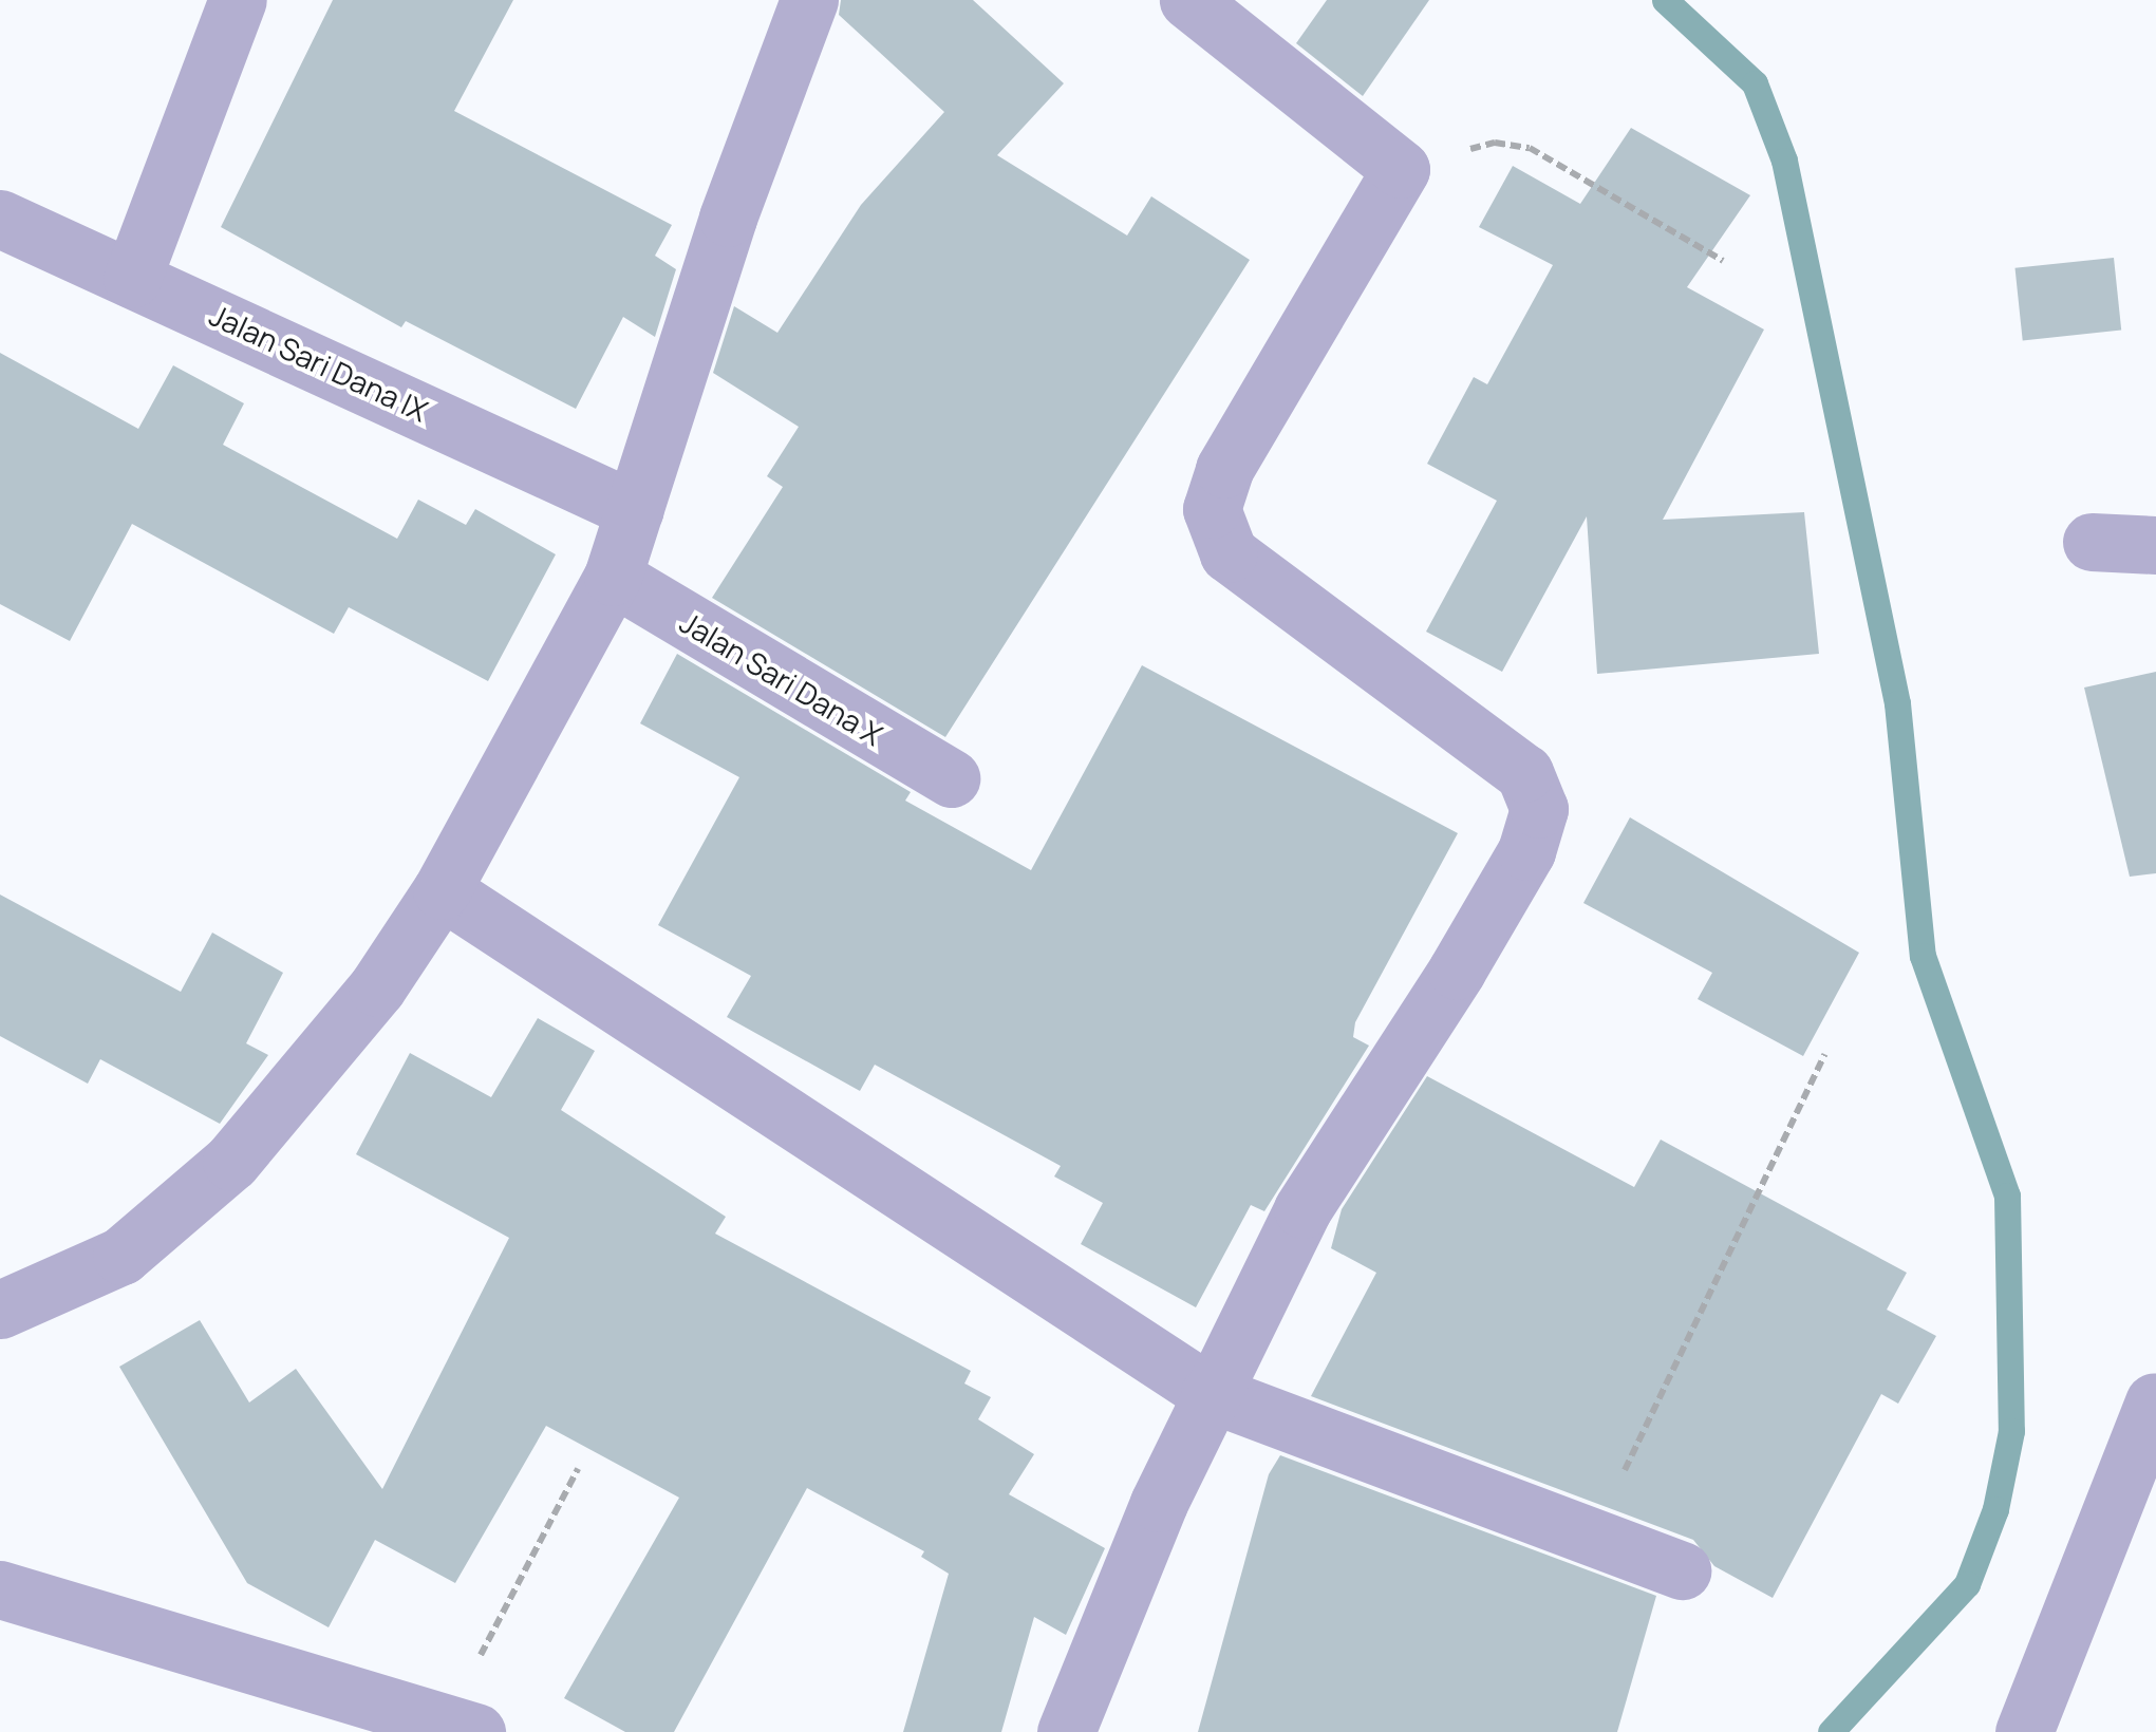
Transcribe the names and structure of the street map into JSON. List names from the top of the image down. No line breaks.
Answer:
{"streets":{"street":["Jalan Sari Dana IX","Jalan Sari Dana X"]}}
